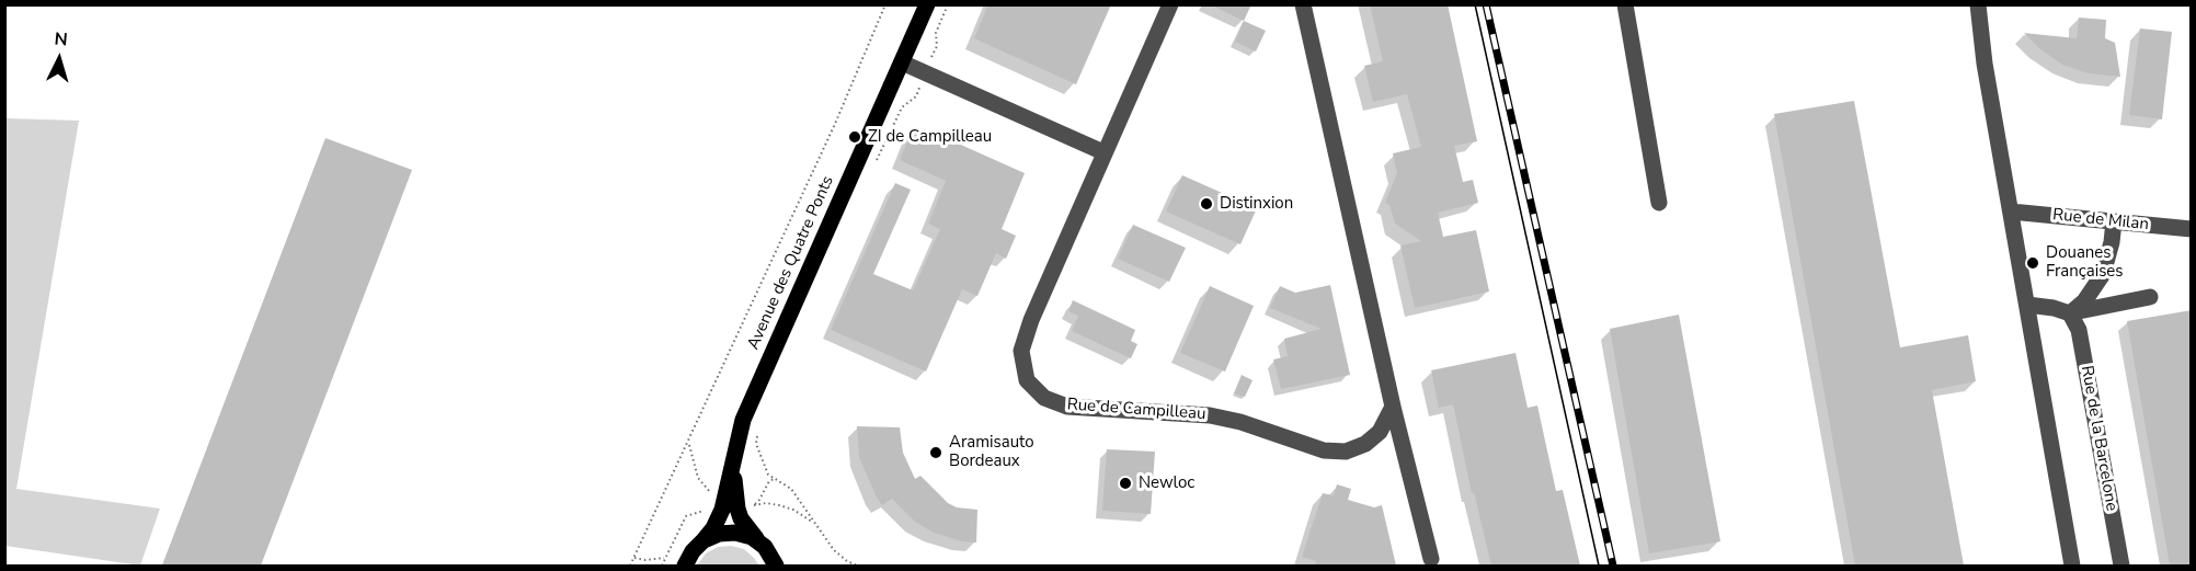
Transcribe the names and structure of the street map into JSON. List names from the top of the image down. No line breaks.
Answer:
{"streets":{"main road":["Avenue des Quatre Ponts"],"street":["Rue de Milan","Rue de Campilleau","Rue de la Barcelone"]},"places":["ZI de Campilleau","Distinxion","Douanes Françaises","Aramisauto Bordeaux","Newloc"],"north":"top"}
